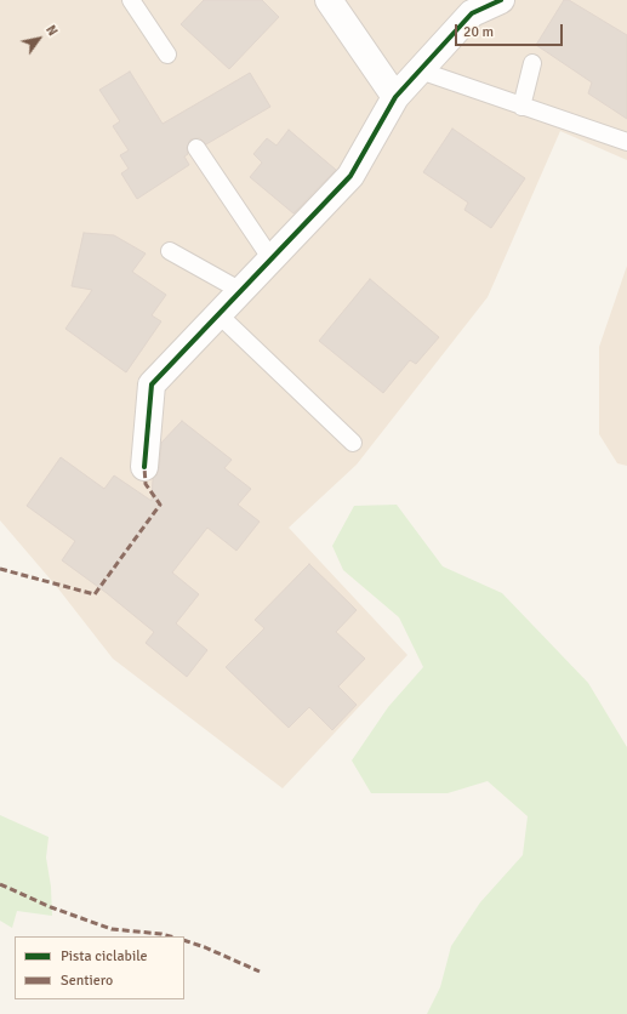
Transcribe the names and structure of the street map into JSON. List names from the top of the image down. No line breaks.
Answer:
{"legend":["Pista ciclabile","Sentiero"],"scale_bar":"20 m","north":"top right"}
